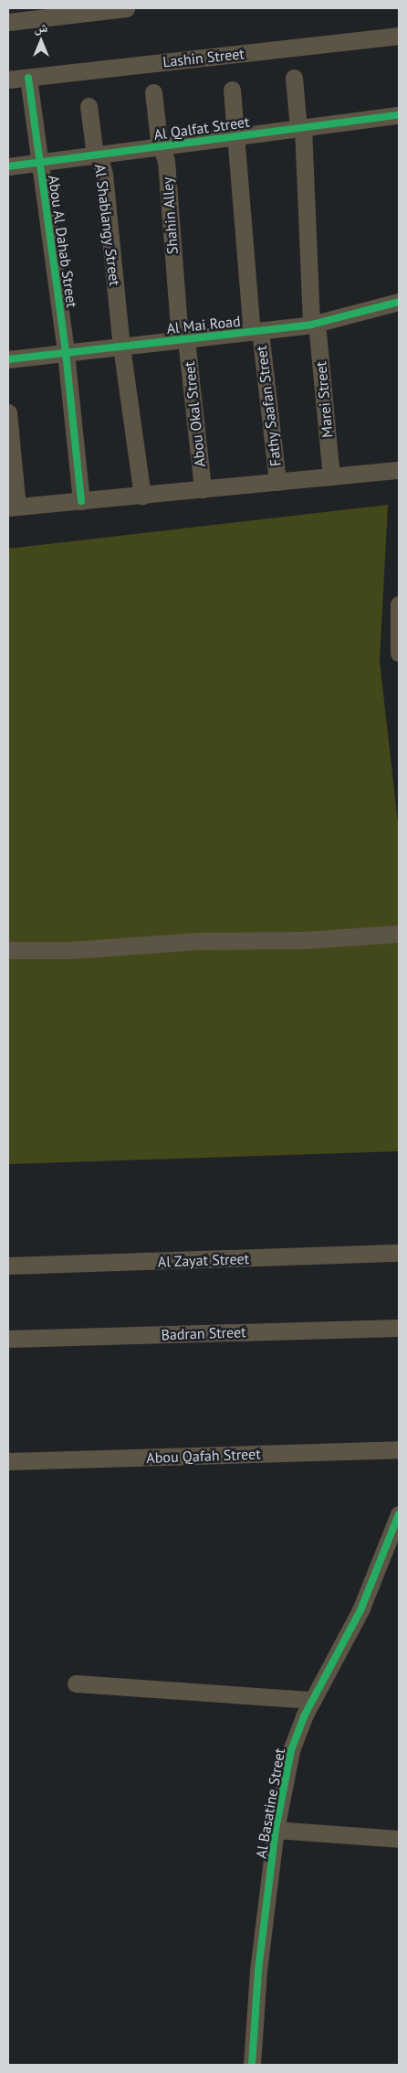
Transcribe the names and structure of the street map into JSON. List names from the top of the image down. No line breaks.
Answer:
{"streets":{"street":["Lashin Street","Al Qalfat Street","Shahin Alley","Al Shablangy Street","Abou Al Dahab Street","Al Mai Road","Marei Street","Fathy Saafan Street","Abou Okal Street","Al Zayat Street","Badran Street","Abou Qafah Street","Al Basatine Street"]},"crossings":[["Lashin Street","Abou Al Dahab Street"],["Al Qalfat Street","Shahin Alley"],["Al Qalfat Street","Al Shablangy Street"],["Al Qalfat Street","Abou Al Dahab Street"],["Al Qalfat Street","Marei Street"],["Al Qalfat Street","Fathy Saafan Street"],["Shahin Alley","Al Mai Road"],["Shahin Alley","Abou Okal Street"],["Al Shablangy Street","Al Mai Road"],["Abou Al Dahab Street","Al Mai Road"],["Al Mai Road","Marei Street"],["Al Mai Road","Fathy Saafan Street"],["Al Mai Road","Abou Okal Street"]],"north":"top"}
